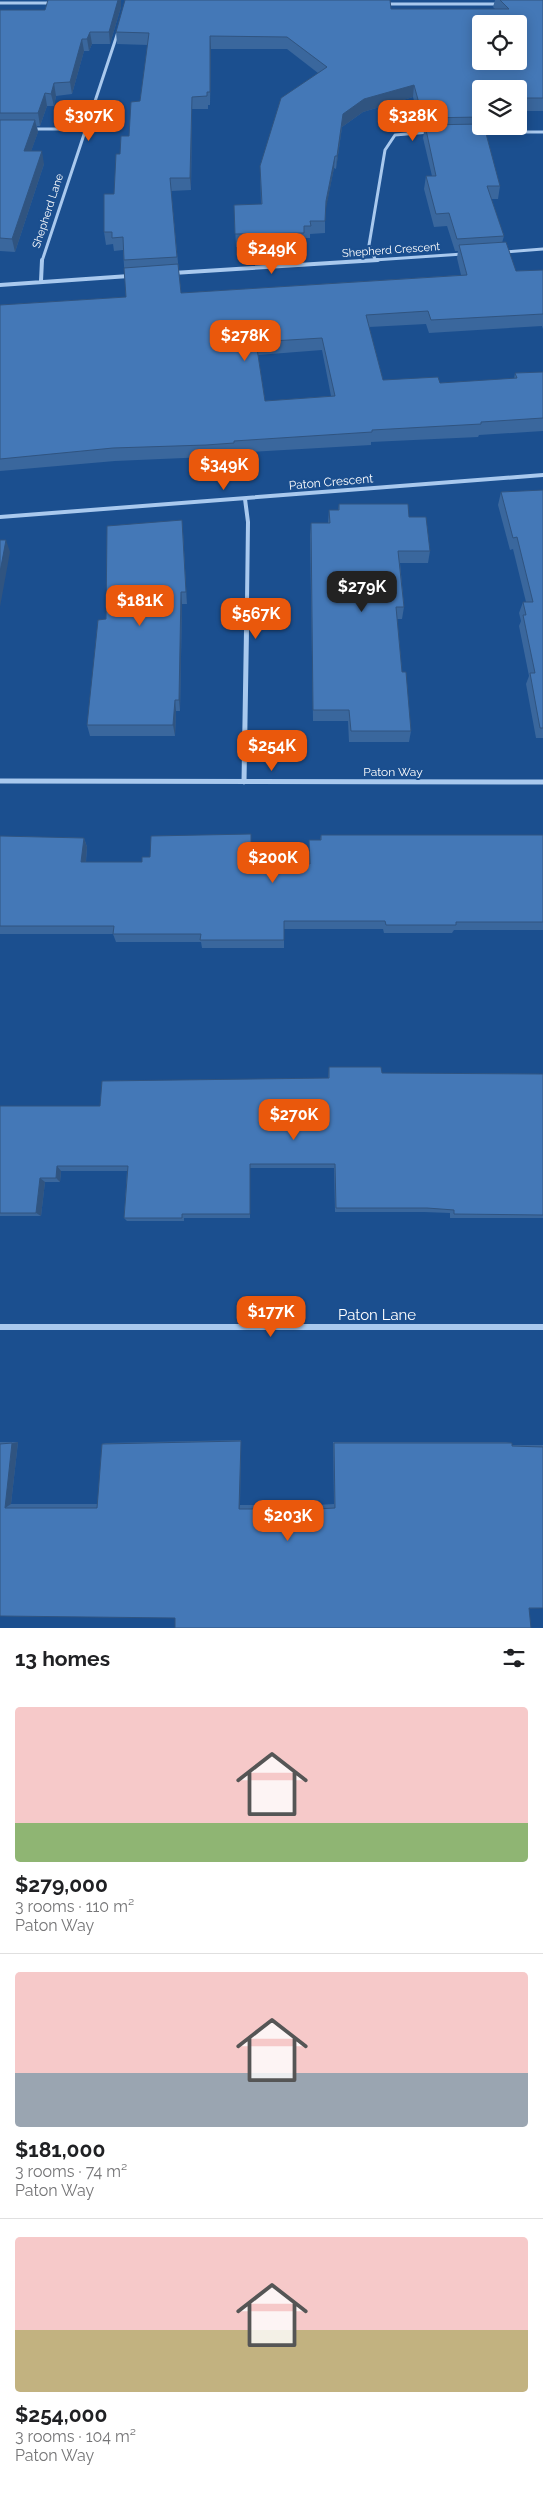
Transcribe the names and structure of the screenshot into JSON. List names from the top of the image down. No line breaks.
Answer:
{"streets":{"street":["Shepherd Lane","Shepherd Crescent","Paton Crescent","Paton Way","Paton Lane"]},"page":{"price":["$307K","$328K","$249K","$278K","$349K","$279K","$181K","$567K","$254K","$200K","$270K","$177K","$203K"],"heading":"13 homes","list":[{"name":"$279,000","note":"3 rooms · 110 m² · Paton Way"},{"name":"$181,000","note":"3 rooms · 74 m² · Paton Way"},{"name":"$254,000","note":"3 rooms · 104 m² · Paton Way"}]}}
